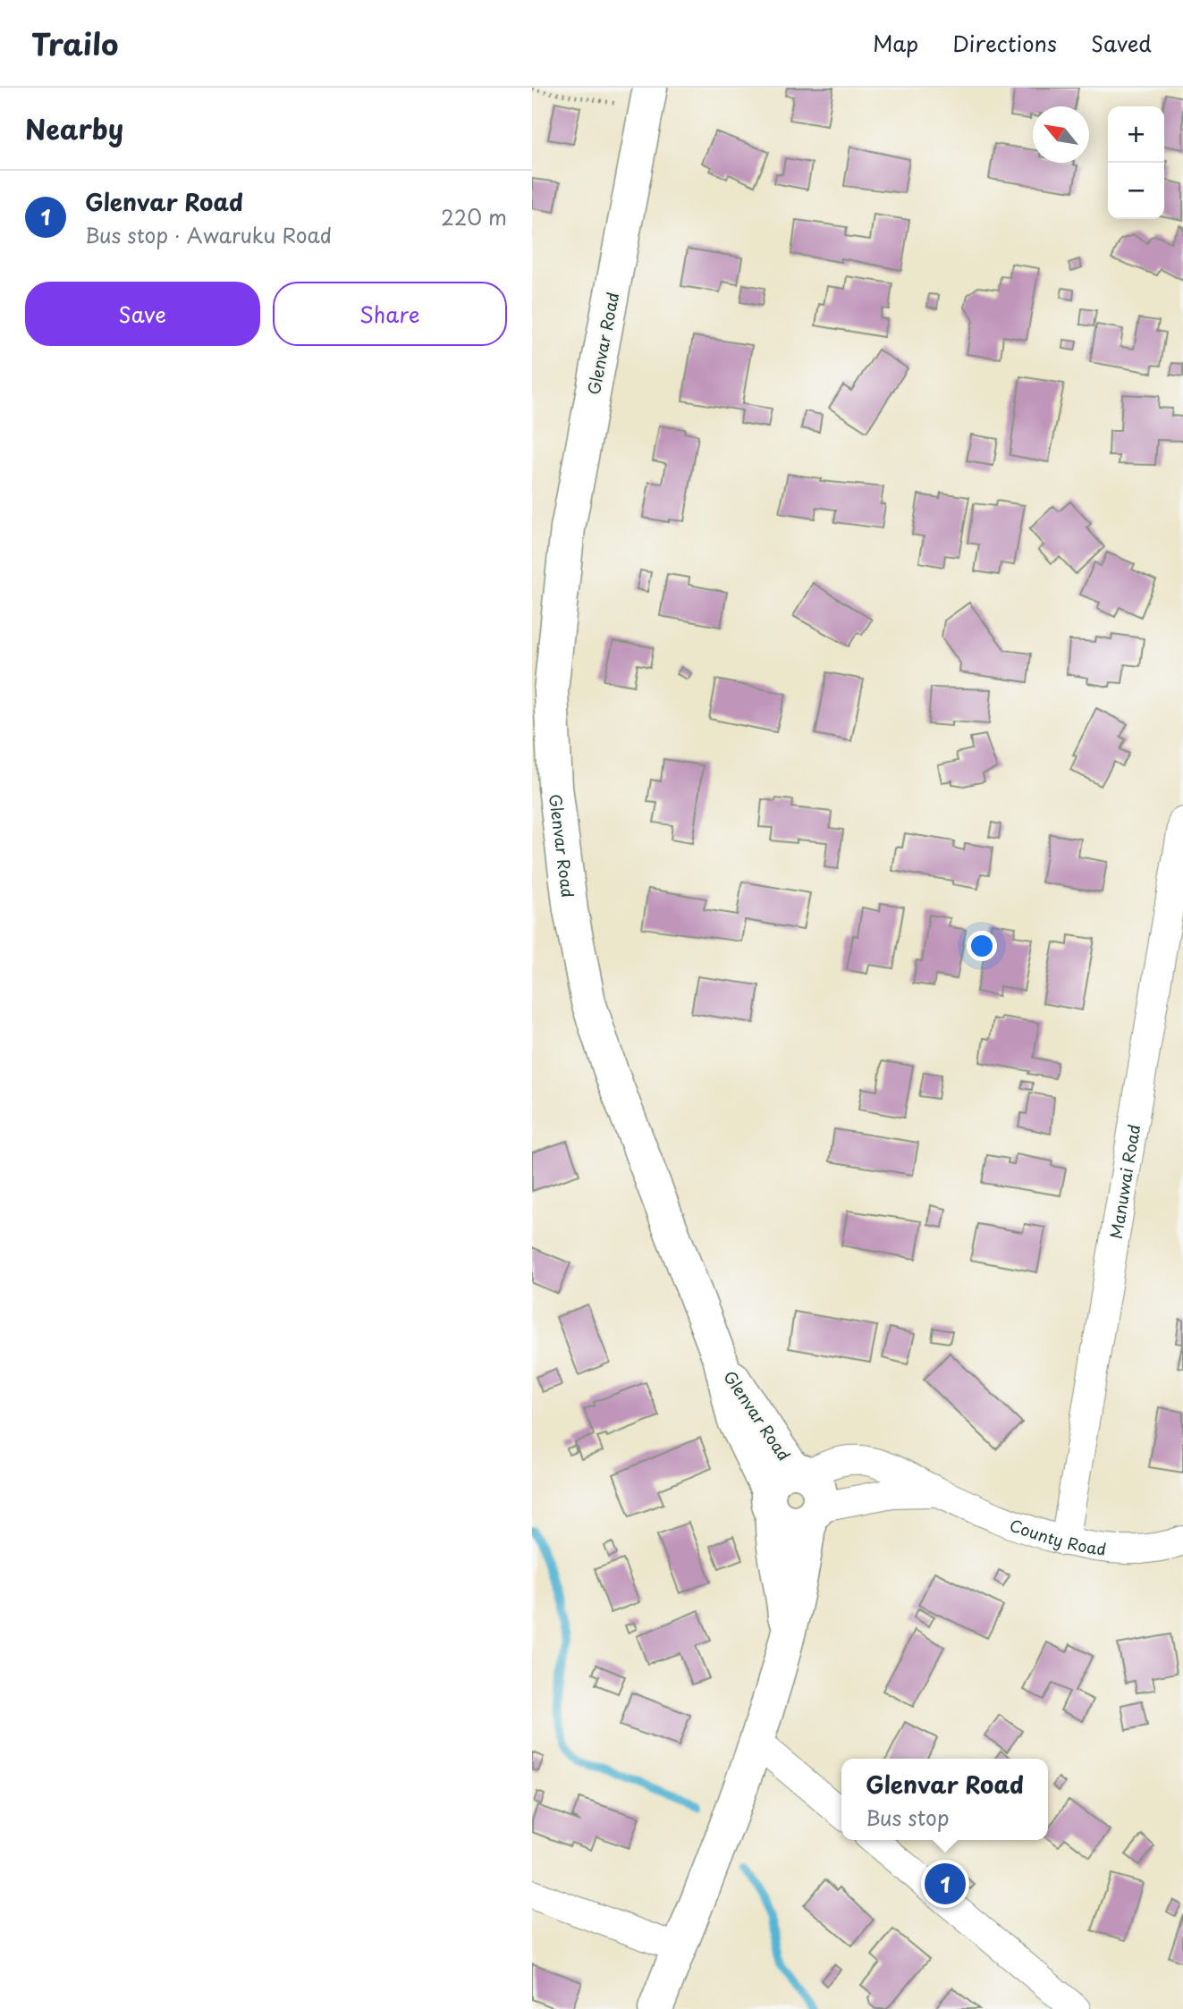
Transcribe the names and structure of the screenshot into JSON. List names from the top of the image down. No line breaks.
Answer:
{"streets":{"main road":["Glenvar Road"],"street":["Manuwai Road","County Road"]},"crossings":[["Glenvar Road","County Road"],["Manuwai Road","County Road"]],"north":"top left","page":{"header":"Trailo","nav":["Map","Directions","Saved"],"heading":"Nearby","map_buttons":["+","−"],"list":[{"mark":"1","name":"Glenvar Road","note":"Bus stop · Awaruku Road","value":"220 m"}],"buttons":["Save","Share"],"popup":["Glenvar Road","Bus stop"],"pins":"1"}}
